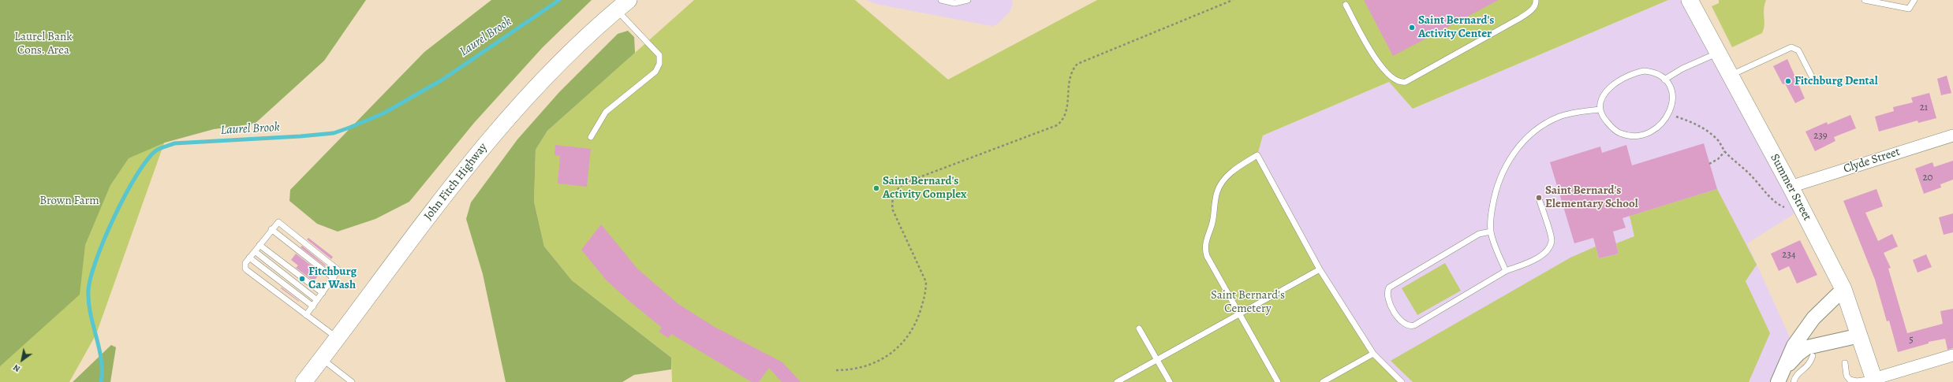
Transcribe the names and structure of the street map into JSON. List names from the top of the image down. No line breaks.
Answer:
{"streets":{"main road":["John Fitch Highway","Summer Street"],"street":["Clyde Street"]},"crossings":[["Clyde Street","Summer Street"]],"water":["Laurel Brook"],"parks":["Laurel Bank Cons. Area","Brown Farm","Saint Bernard's Cemetery"],"places":["Saint Bernard's Activity Center","Fitchburg Dental","Saint Bernard's Activity Complex","Saint Bernard's Elementary School","Fitchburg Car Wash"],"house_numbers":["21","239","20","234","5"],"north":"bottom left"}
